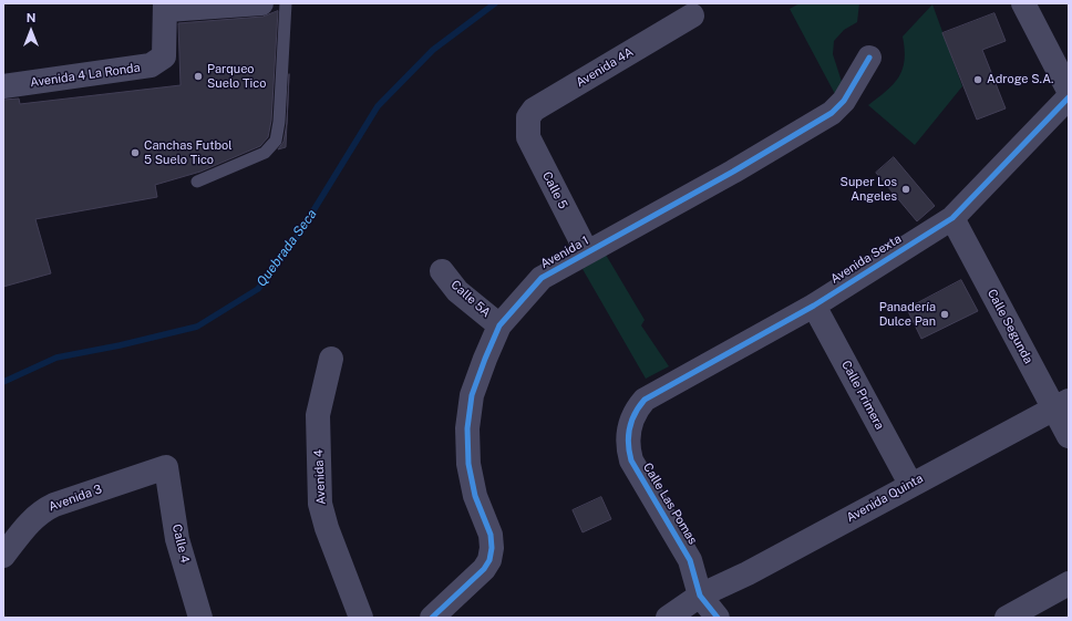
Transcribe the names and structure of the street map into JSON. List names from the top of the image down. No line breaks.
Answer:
{"streets":{"street":["Avenida 4A","Avenida 4 La Ronda","Calle 5","Avenida 1","Avenida Sexta","Calle 5A","Calle Segunda","Calle Primera","Avenida 4","Avenida 3","Avenida Quinta","Calle Las Pomas","Calle 4"]},"crossings":[["Avenida 4A","Calle 5"],["Calle 5","Avenida 1"],["Avenida 1","Calle 5A"],["Avenida Sexta","Calle Segunda"],["Avenida Sexta","Calle Primera"],["Avenida Sexta","Calle Las Pomas"],["Calle Segunda","Avenida Quinta"],["Calle Primera","Avenida Quinta"],["Avenida 3","Calle 4"],["Avenida Quinta","Calle Las Pomas"]],"water":["Quebrada Seca"],"places":["Parqueo Suelo Tico","Adroge S.A.","Canchas Futbol 5 Suelo Tico","Super Los Angeles","Panadería Dulce Pan"],"north":"top"}
